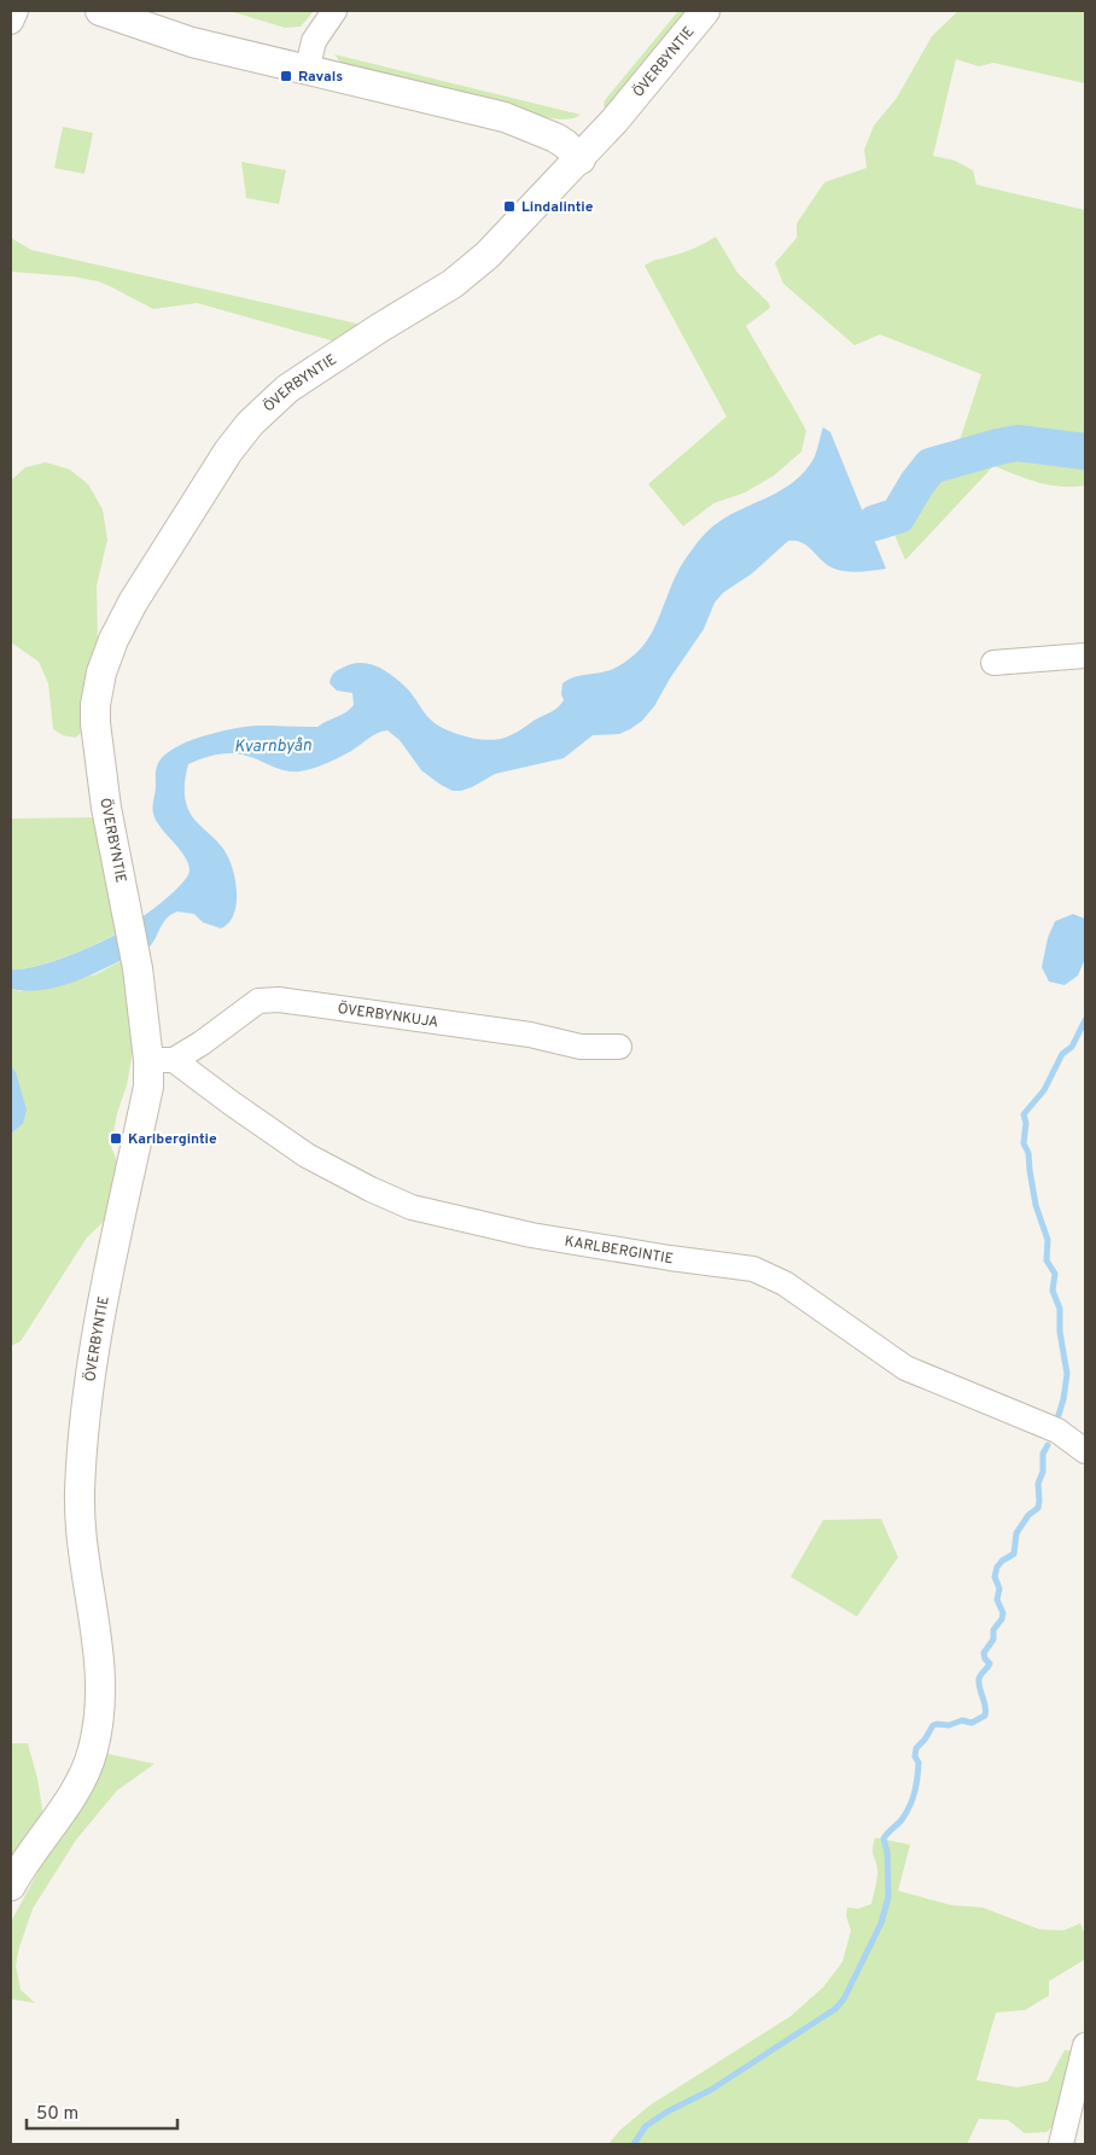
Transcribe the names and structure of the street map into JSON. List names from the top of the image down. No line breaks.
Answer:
{"streets":{"street":["ÖVERBYNTIE","ÖVERBYNKUJA","KARLBERGINTIE"]},"crossings":[["ÖVERBYNTIE","ÖVERBYNKUJA"],["ÖVERBYNTIE","KARLBERGINTIE"],["ÖVERBYNKUJA","KARLBERGINTIE"]],"water":["Kvarnbyån"],"places":{"transit":["Ravals","Lindalintie","Karlbergintie"]},"scale_bar":"50 m"}
